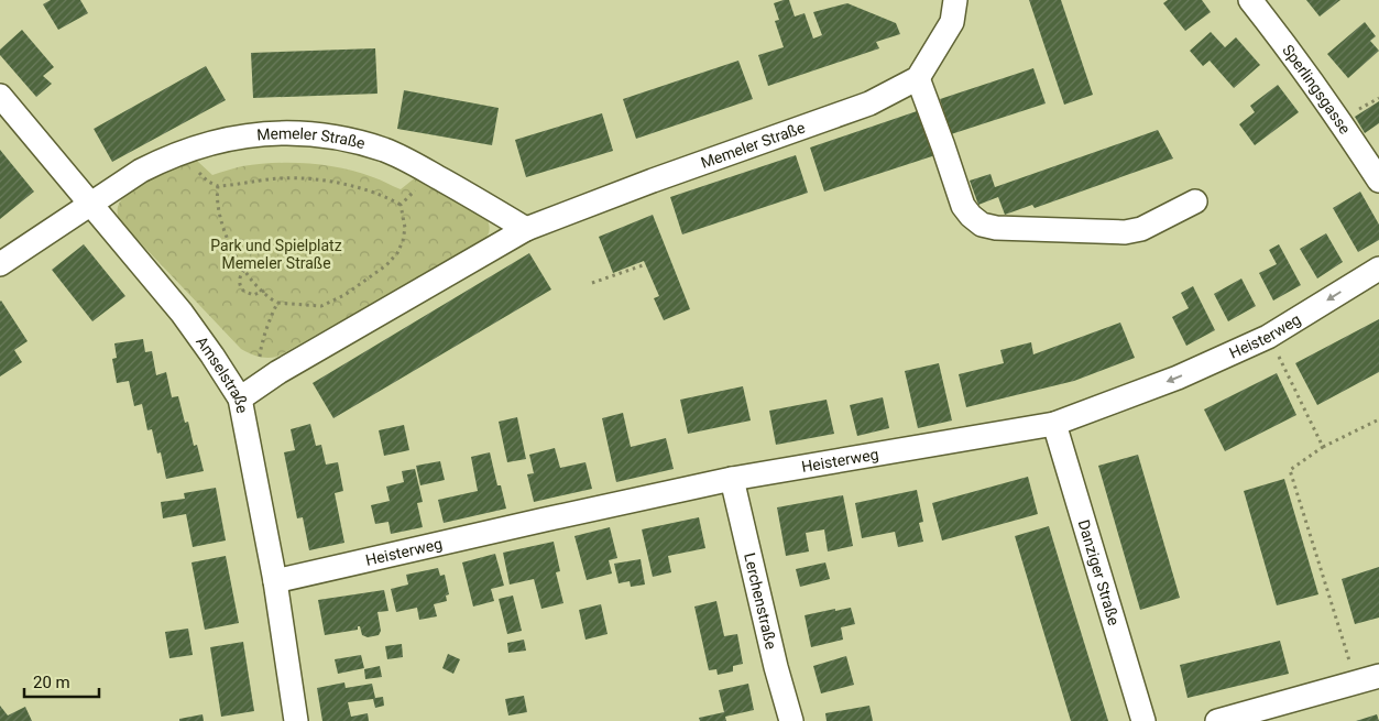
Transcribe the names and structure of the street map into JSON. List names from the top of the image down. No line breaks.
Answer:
{"streets":{"street":["Sperlingsgasse","Memeler Straße","Heisterweg","Amselstraße","Danziger Straße","Lerchenstraße"]},"crossings":[["Memeler Straße","Amselstraße"],["Heisterweg","Amselstraße"],["Heisterweg","Danziger Straße"],["Heisterweg","Lerchenstraße"]],"parks":["Park und Spielplatz Memeler Straße"],"scale_bar":"20 m"}
